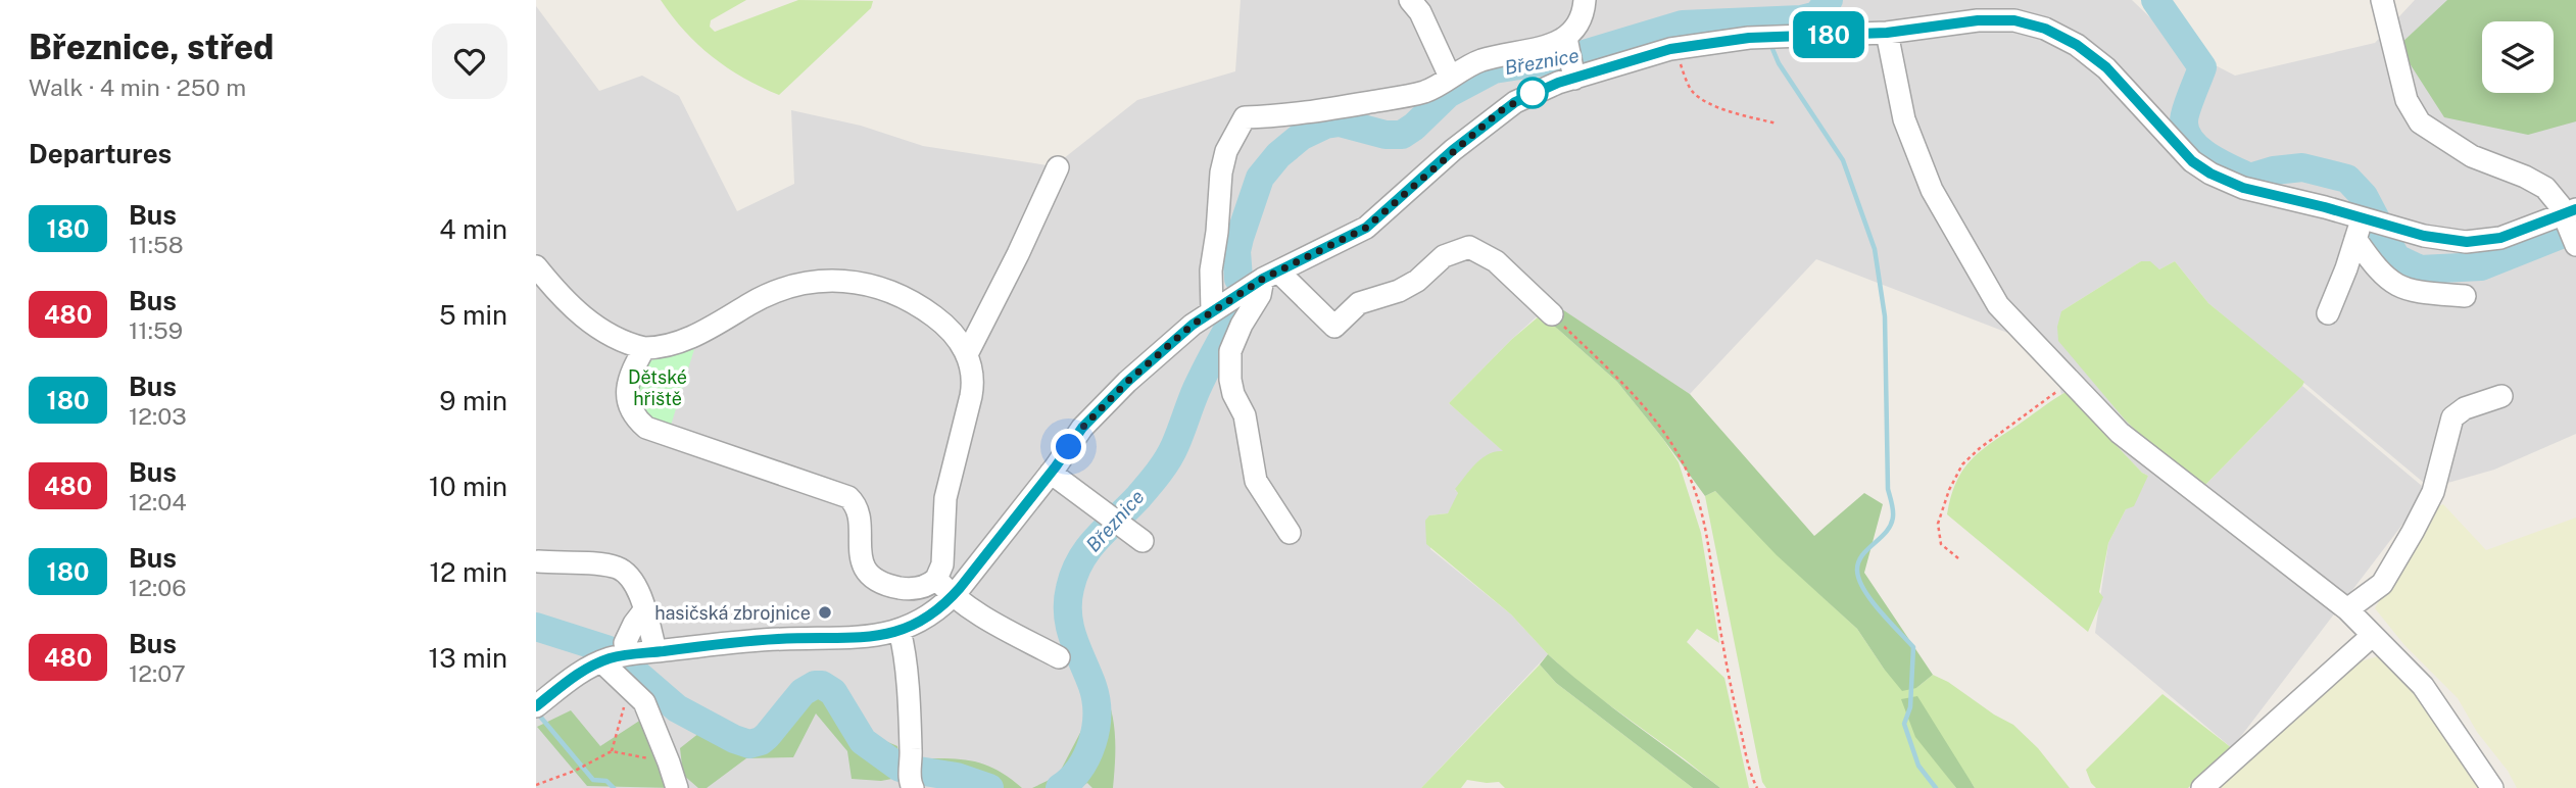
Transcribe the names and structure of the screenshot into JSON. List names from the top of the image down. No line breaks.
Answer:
{"water":["Březnice"],"parks":["Dětské hřiště"],"places":["hasičská zbrojnice"],"lines":["bus line 180"],"page":{"heading":[["Březnice, střed","Walk · 4 min · 250 m"],"Departures"],"on_map":"180","list":[{"mark":"180","name":"Bus","note":"11:58","value":"4 min"},{"mark":"480","name":"Bus","note":"11:59","value":"5 min"},{"mark":"180","name":"Bus","note":"12:03","value":"9 min"},{"mark":"480","name":"Bus","note":"12:04","value":"10 min"},{"mark":"180","name":"Bus","note":"12:06","value":"12 min"},{"mark":"480","name":"Bus","note":"12:07","value":"13 min"}]}}
